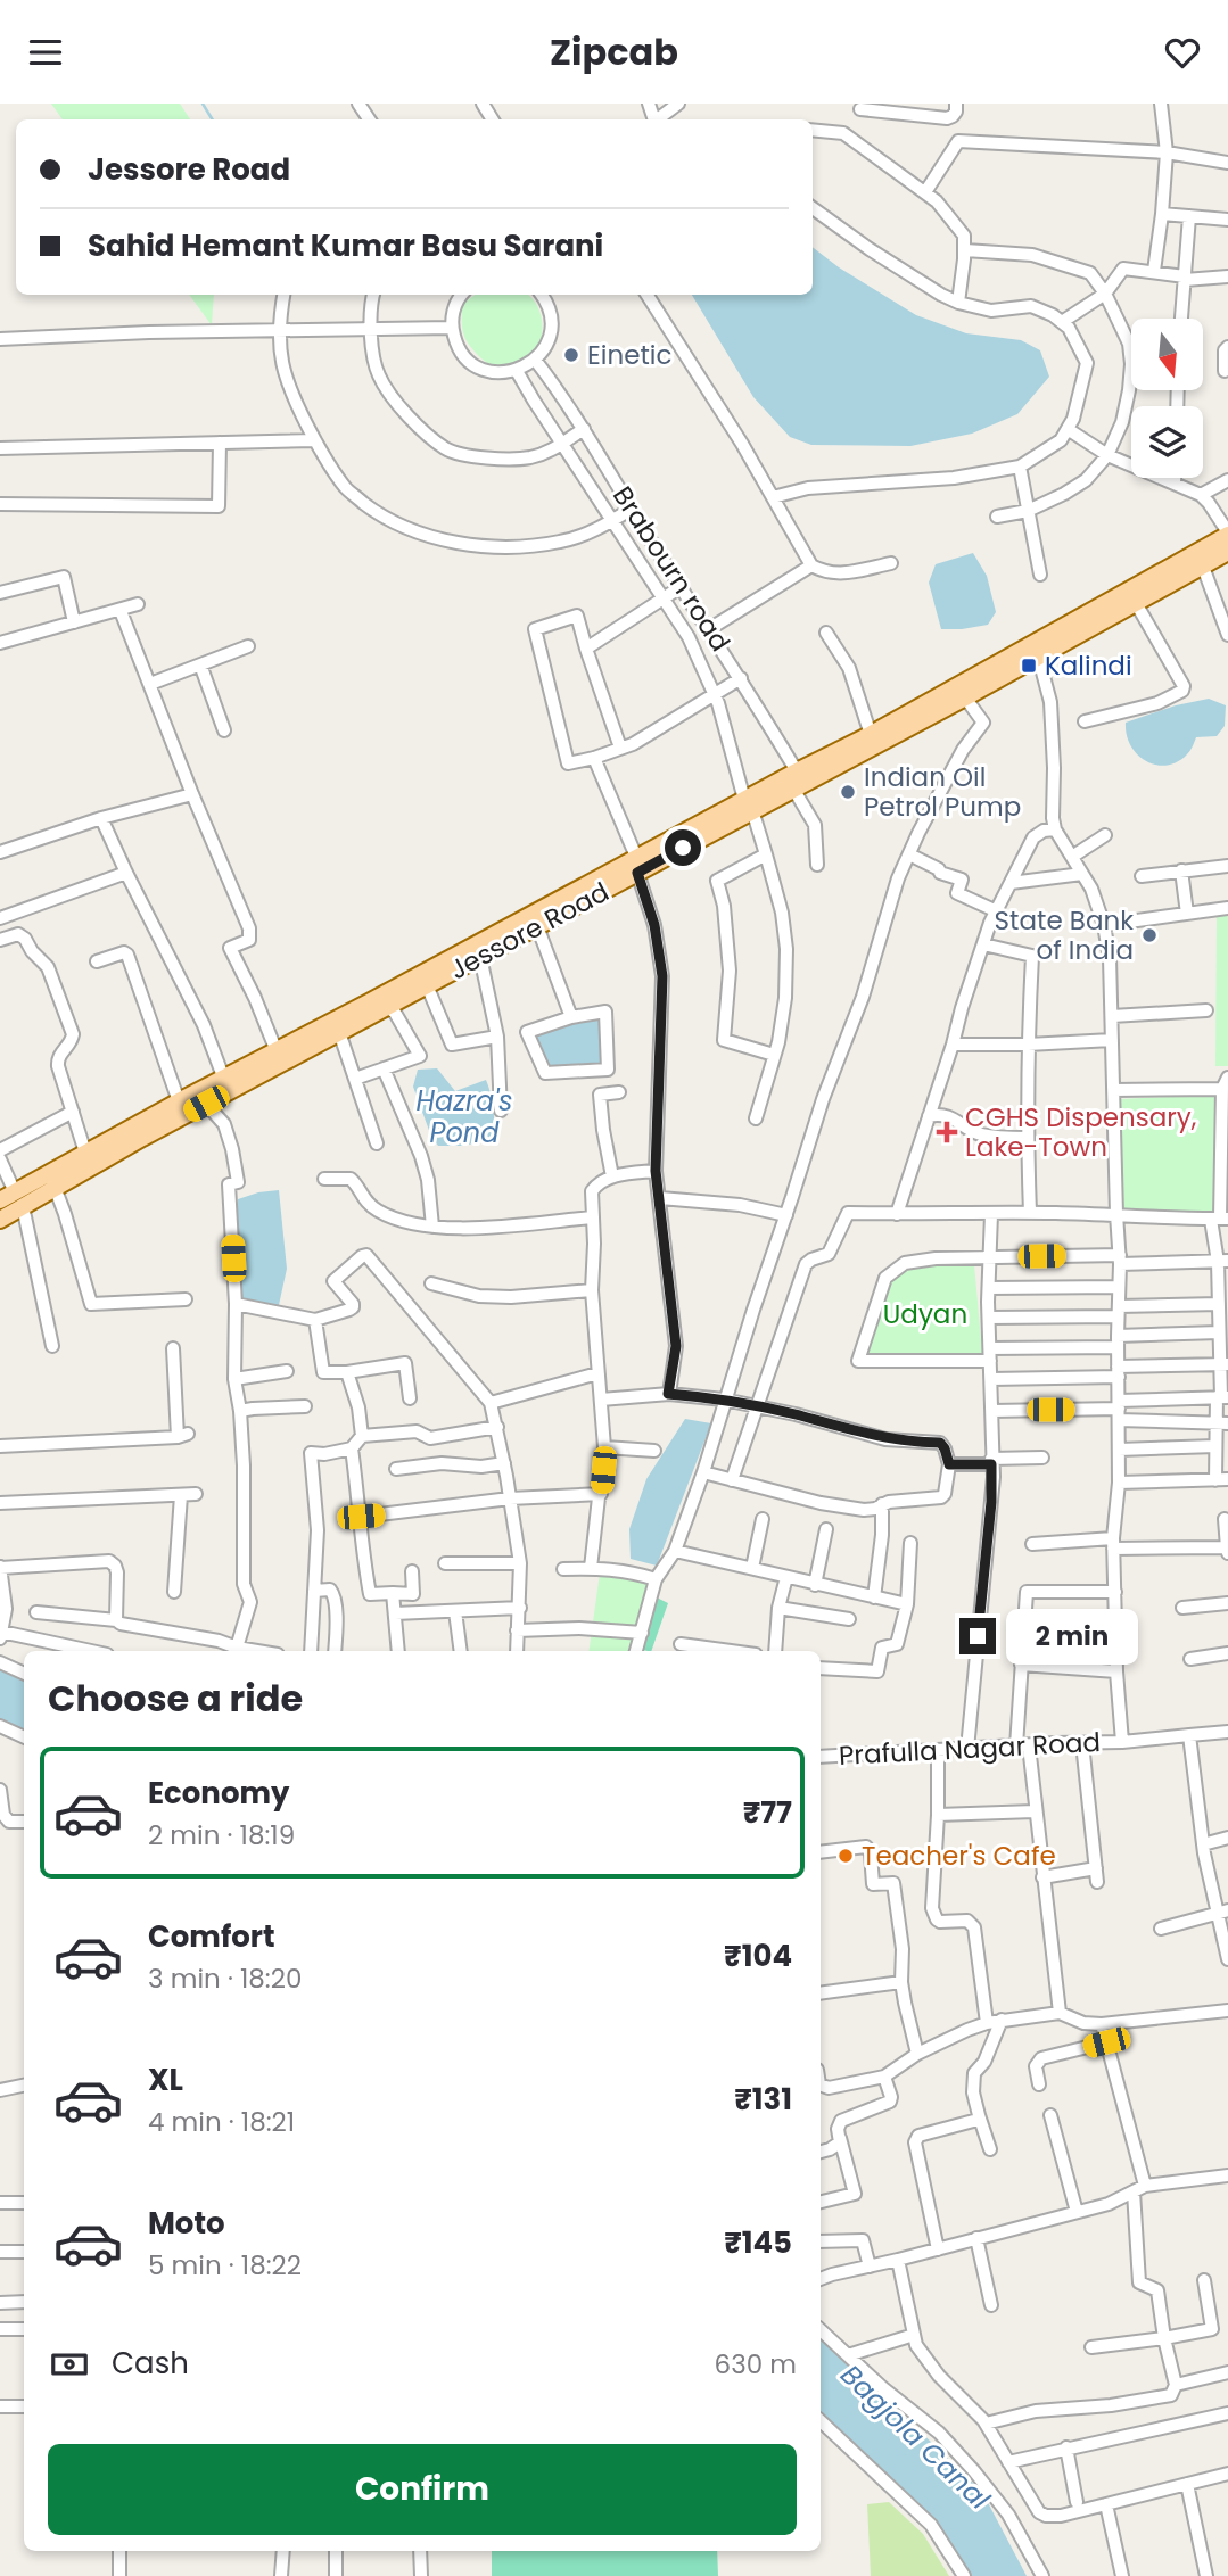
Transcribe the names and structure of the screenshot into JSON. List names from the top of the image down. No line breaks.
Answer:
{"streets":{"main road":["Jessore Road"],"street":["Brabourn road","Prafulla Nagar Road"]},"water":["Hazra's Pond","Bagjola Canal"],"parks":["Udyan"],"places":{"other":["Einetic","Indian Oil Petrol Pump","State Bank of India","Teacher's Cafe"],"transit":["Kalindi"],"health":["CGHS Dispensary, Lake-Town"]},"north":"bottom","page":{"header":"Zipcab","banner":["Jessore Road","Sahid Hemant Kumar Basu Sarani"],"bubble":"2 min","heading":"Choose a ride","list":[{"name":"Economy","note":"2 min · 18:19","value":"₹77"},{"name":"Comfort","note":"3 min · 18:20","value":"₹104"},{"name":"XL","note":"4 min · 18:21","value":"₹131"},{"name":"Moto","note":"5 min · 18:22","value":"₹145"}],"pay":["Cash","630 m"],"buttons":"Confirm"}}
